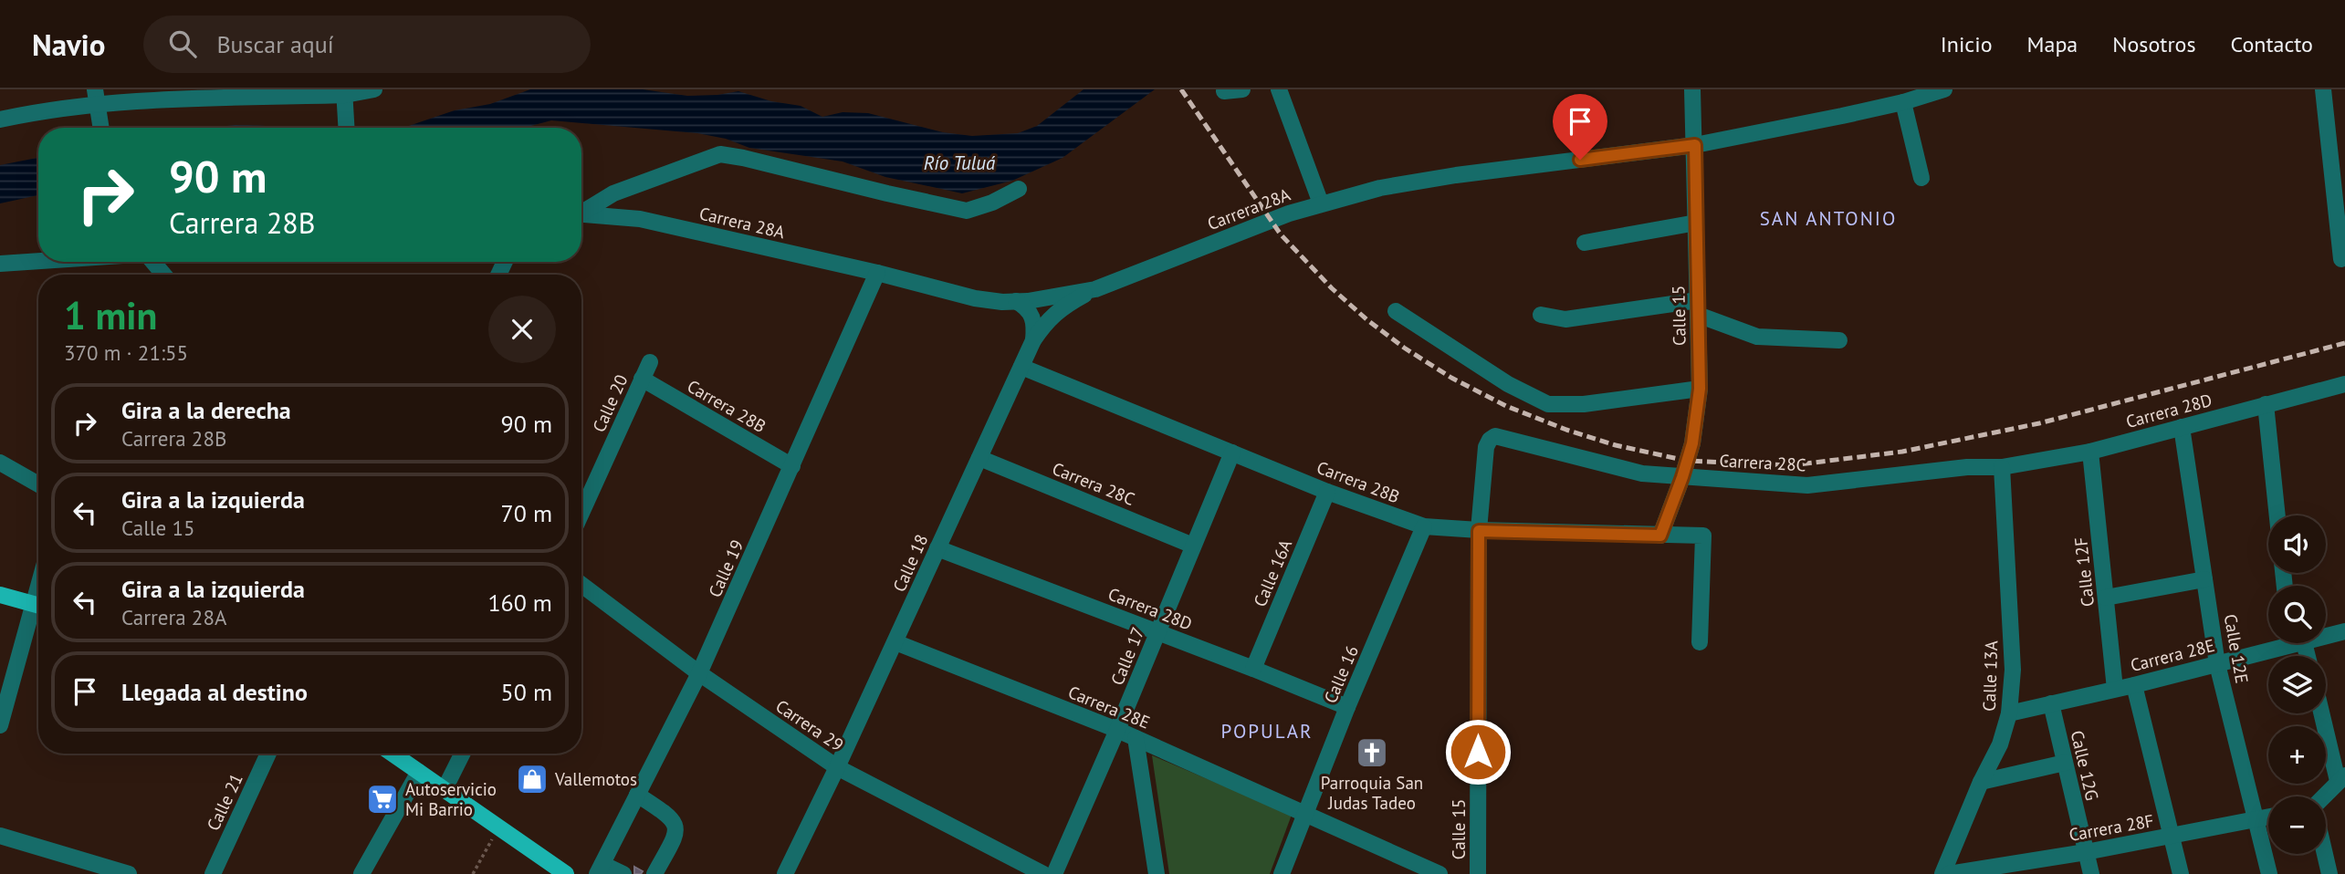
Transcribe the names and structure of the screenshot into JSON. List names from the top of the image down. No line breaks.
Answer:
{"streets":{"street":["Carrera 28A","Calle 15","Calle 20","Carrera 28B","Carrera 28D","Carrera 28C","Calle 18","Calle 19","Calle 12F","Calle 16A","Calle 12E","Carrera 28E","Calle 17","Calle 16","Calle 13A","Carrera 29","Calle 12G","Calle 21","Carrera 28F"]},"crossings":[["Carrera 28A","Calle 15"],["Carrera 28A","Calle 18"],["Carrera 28A","Calle 19"],["Calle 15","Carrera 28B"],["Calle 15","Carrera 28C"],["Calle 20","Carrera 28B"],["Carrera 28B","Calle 18"],["Carrera 28B","Calle 19"],["Carrera 28B","Calle 16A"],["Carrera 28B","Calle 17"],["Carrera 28B","Calle 16"],["Carrera 28D","Carrera 28C"],["Carrera 28D","Calle 18"],["Carrera 28D","Calle 12F"],["Carrera 28D","Calle 16A"],["Carrera 28D","Calle 12E"],["Carrera 28D","Calle 17"],["Carrera 28D","Calle 16"],["Carrera 28D","Calle 13A"],["Carrera 28C","Calle 18"],["Carrera 28C","Calle 17"],["Carrera 28C","Calle 13A"],["Calle 18","Carrera 28E"],["Calle 18","Carrera 29"],["Calle 19","Carrera 29"],["Calle 12F","Carrera 28E"],["Calle 12E","Carrera 28E"],["Calle 12E","Carrera 28F"],["Carrera 28E","Calle 17"],["Carrera 28E","Calle 16"],["Carrera 28E","Calle 13A"],["Carrera 28E","Calle 12G"],["Calle 12G","Carrera 28F"]],"districts":["SAN ANTONIO","POPULAR"],"water":["Río Tuluá"],"places":{"church":["Parroquia San Judas Tadeo"],"shop":["Vallemotos"],"supermarket":["Autoservicio Mi Barrio"]},"page":{"header":"Navio","search":"Buscar aquí","nav":["Inicio","Mapa","Nosotros","Contacto"],"turn":["90 m","Carrera 28B"],"heading":["1 min","370 m · 21:55"],"list":[{"name":"Gira a la derecha","note":"Carrera 28B","value":"90 m"},{"name":"Gira a la izquierda","note":"Calle 15","value":"70 m"},{"name":"Gira a la izquierda","note":"Carrera 28A","value":"160 m"},{"name":"Llegada al destino","value":"50 m"}],"map_buttons":["+","−"]}}
